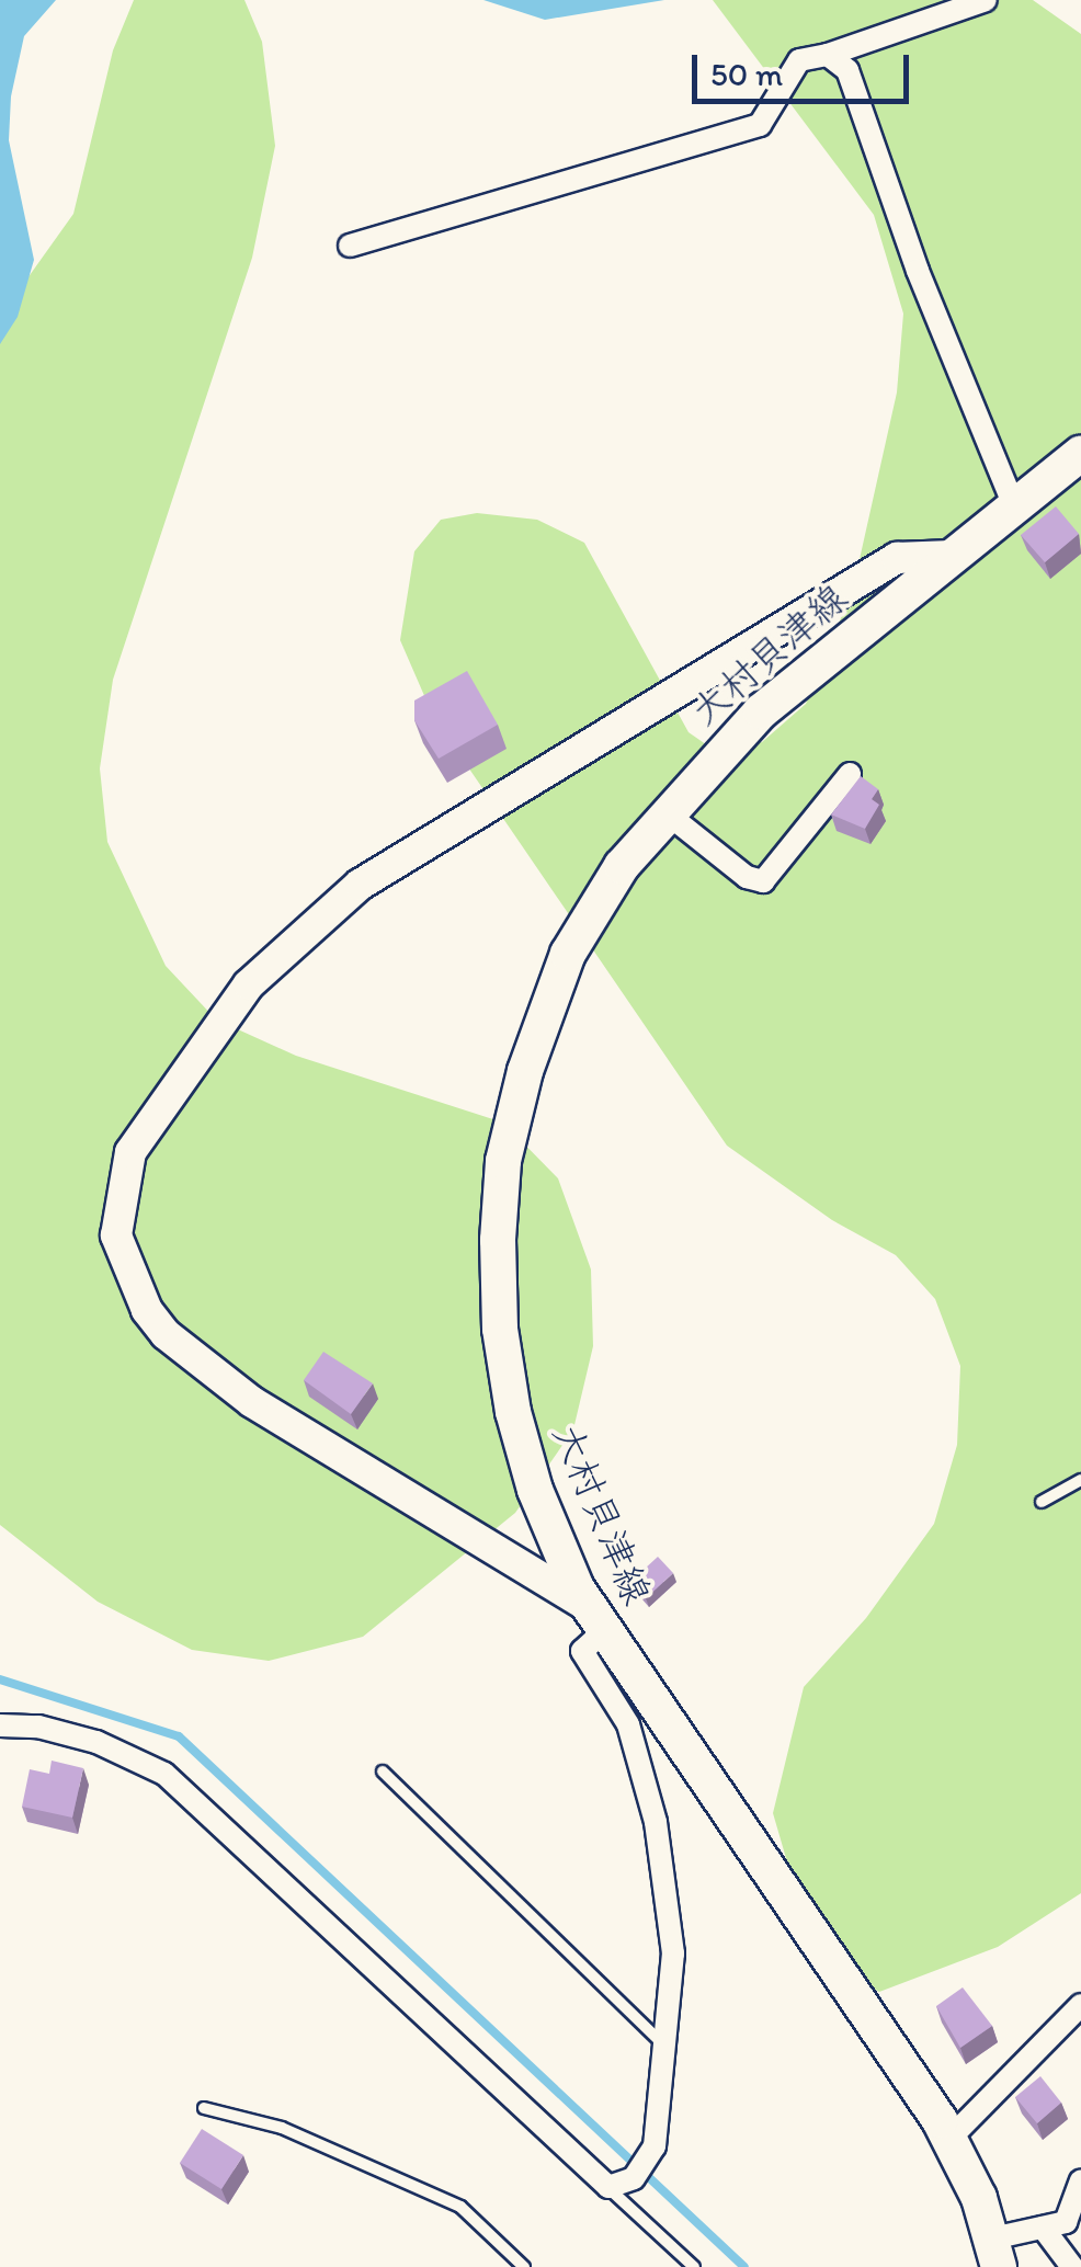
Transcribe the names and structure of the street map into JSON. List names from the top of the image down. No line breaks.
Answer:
{"streets":{"main road":["大村貝津線"]},"scale_bar":"50 m"}
